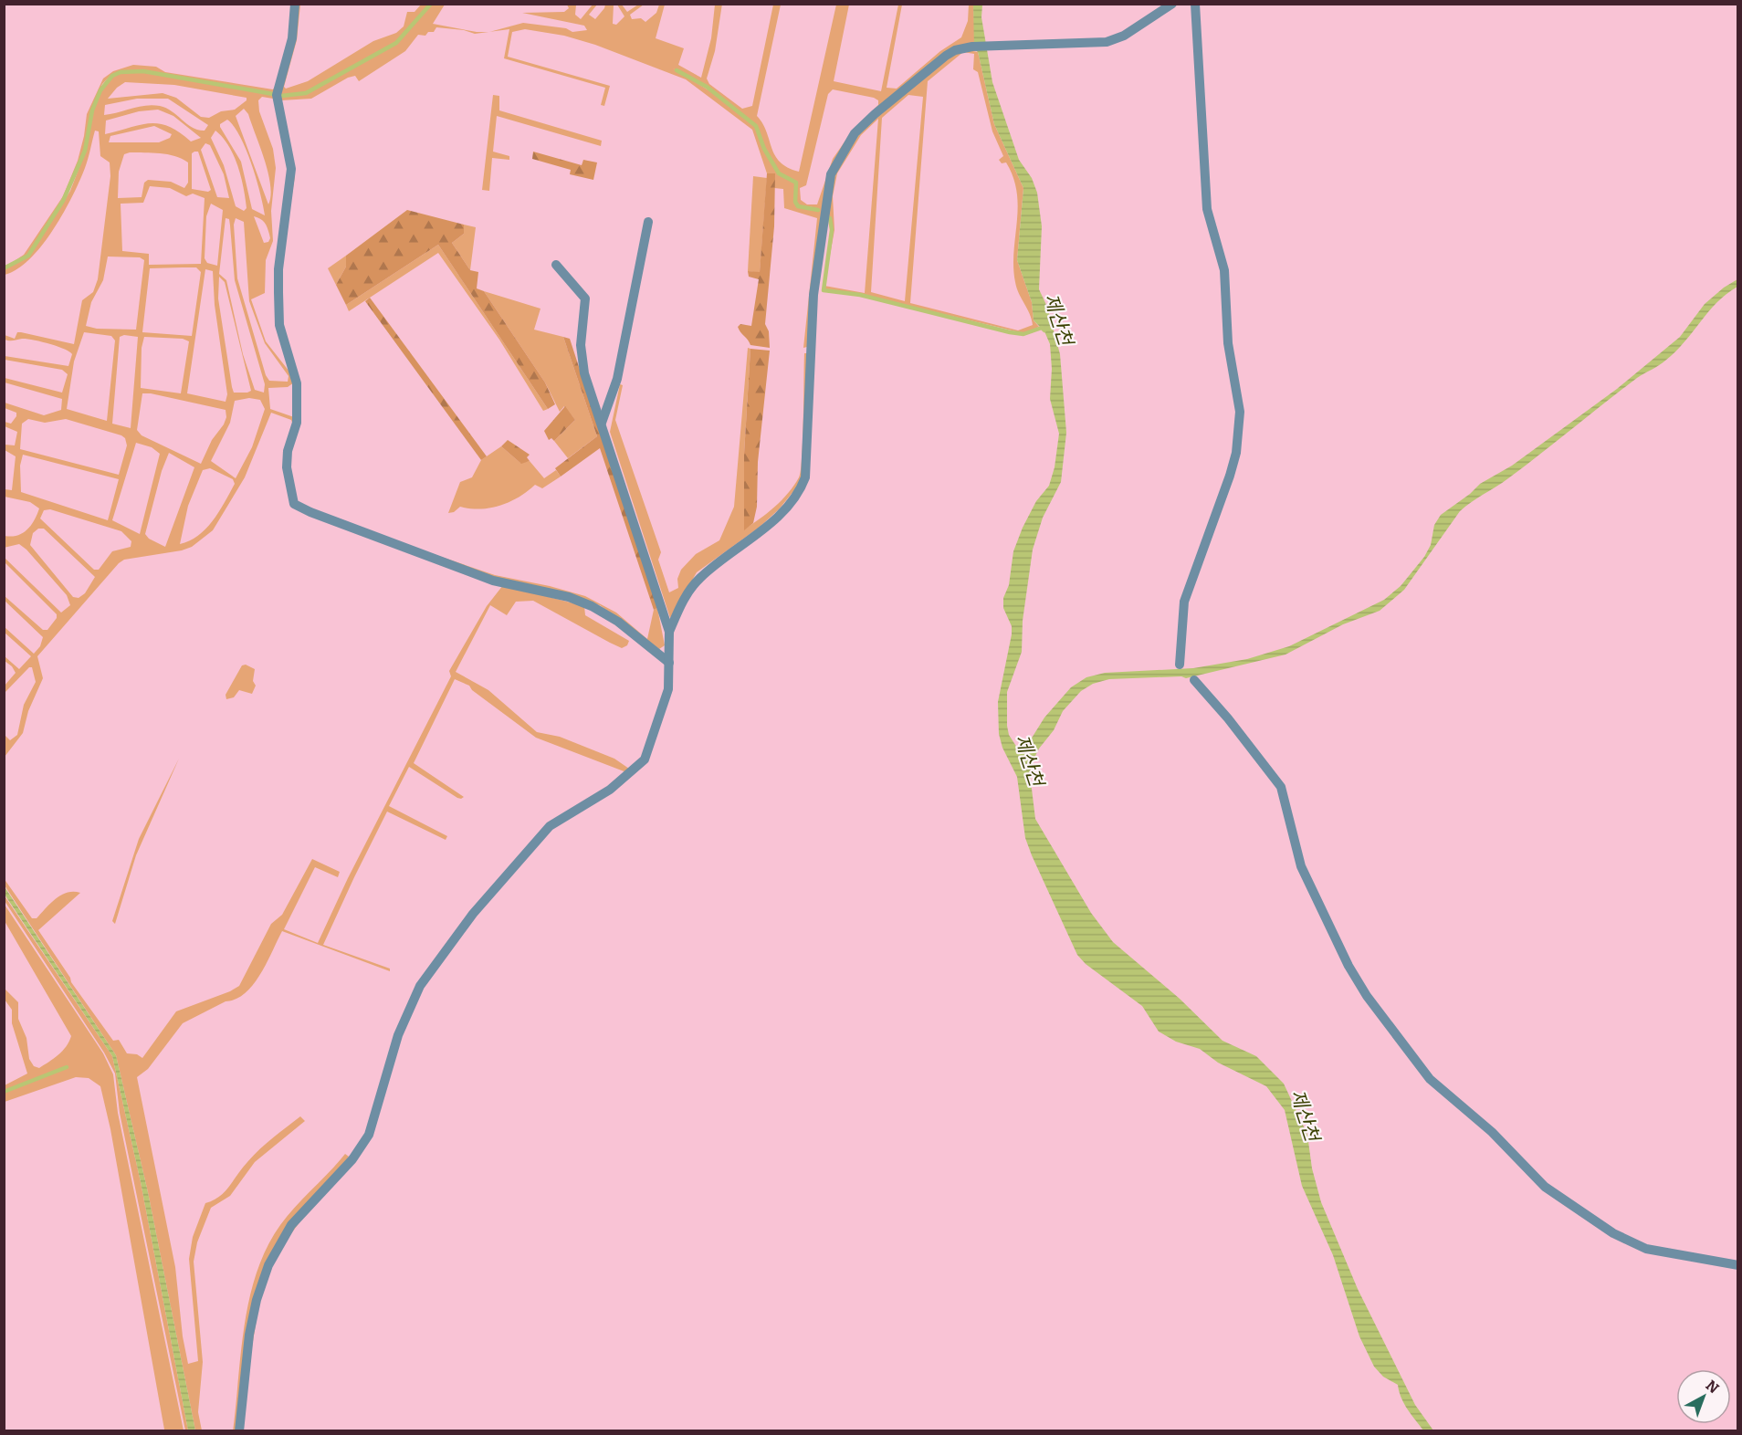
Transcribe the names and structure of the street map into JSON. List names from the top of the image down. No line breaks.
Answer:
{"water":["제산천"],"north":"top right"}
